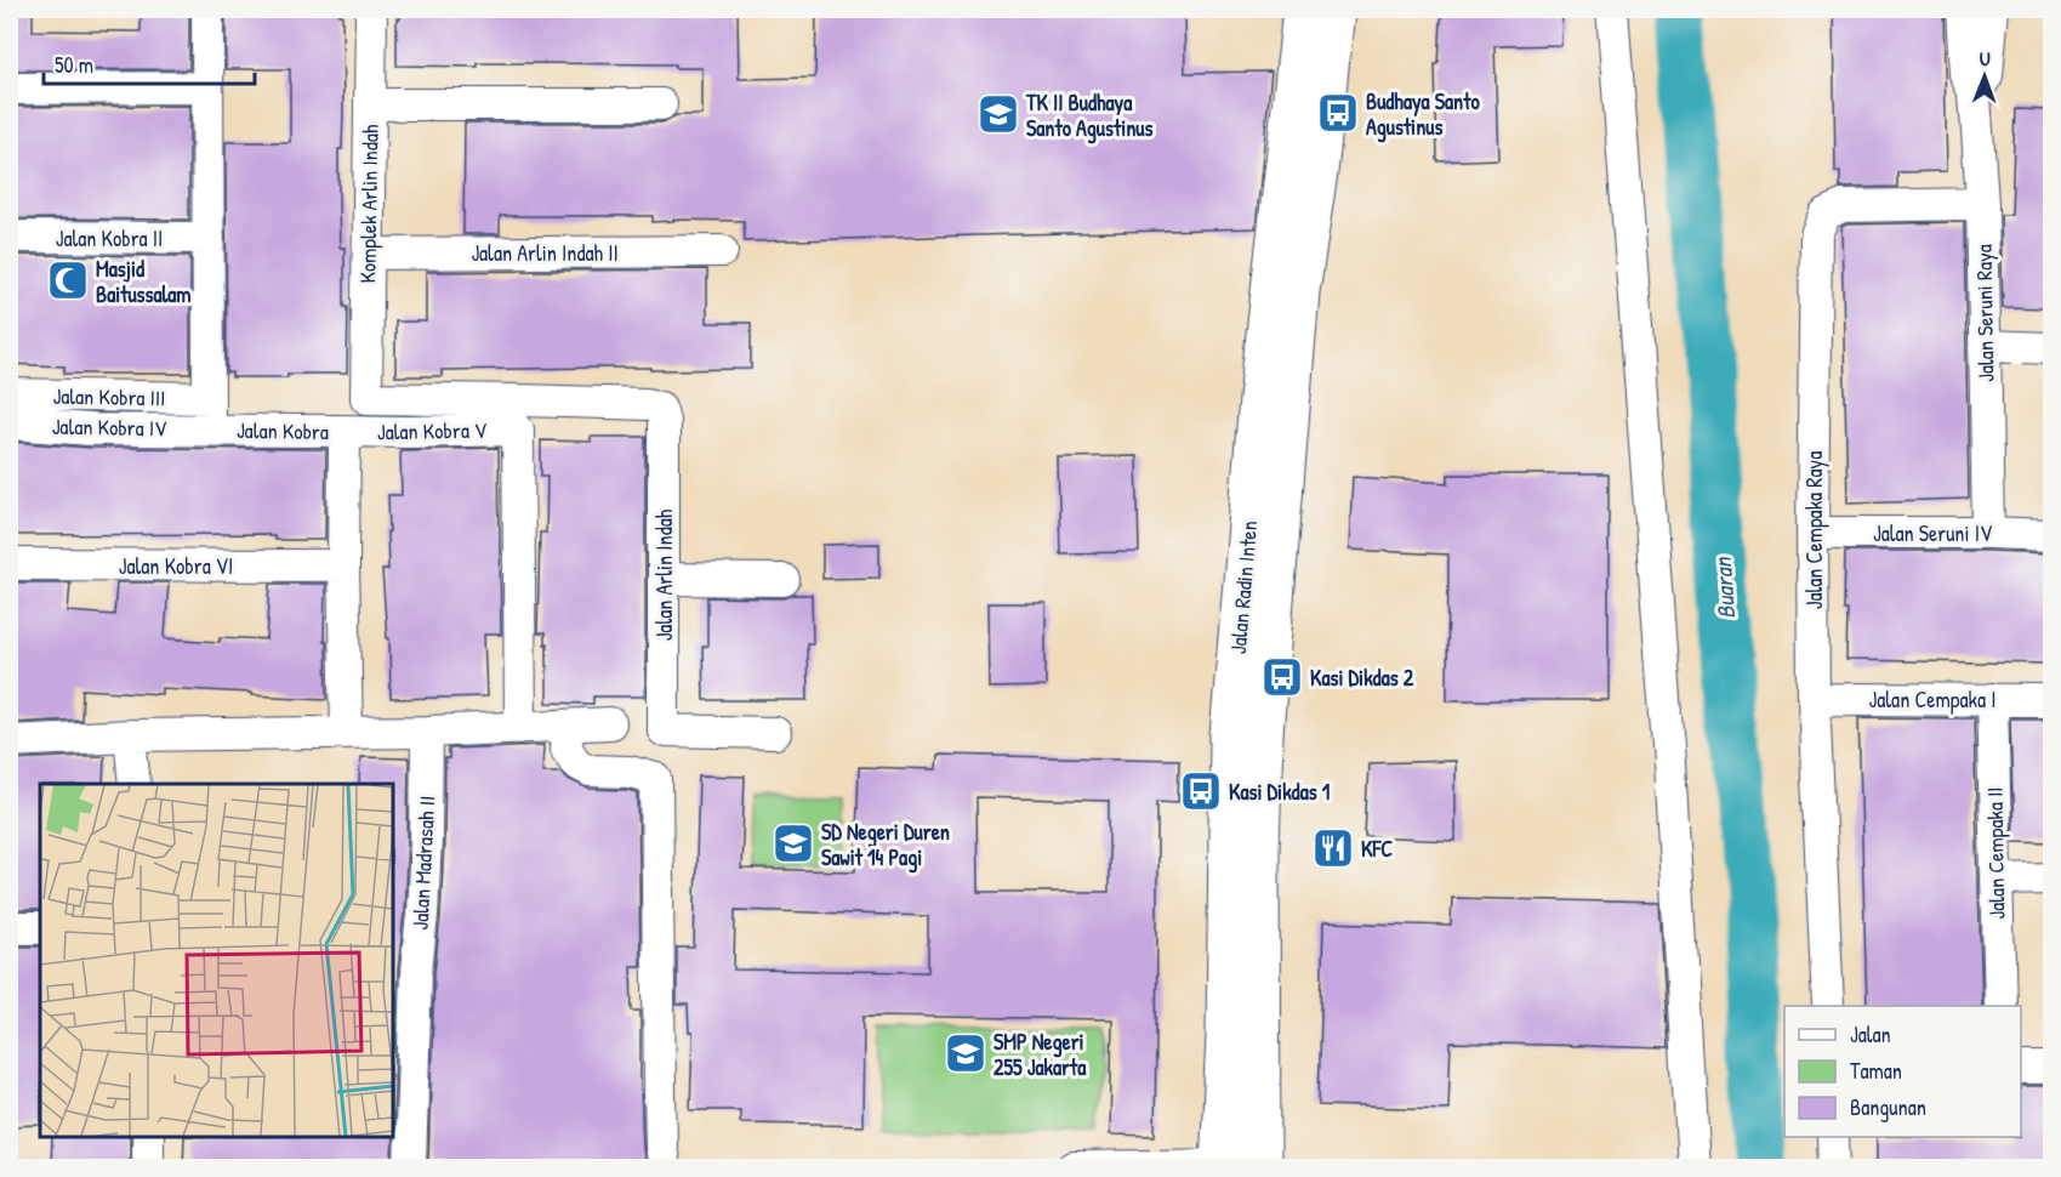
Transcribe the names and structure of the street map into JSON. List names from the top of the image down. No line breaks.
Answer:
{"streets":{"main road":["Jalan Radin Inten"],"street":["Komplek Arlin Indah","Jalan Kobra II","Jalan Arlin Indah II","Jalan Seruni Raya","Jalan Kobra III","Jalan Kobra IV","Jalan Kobra","Jalan Kobra V","Jalan Cempaka Raya","Jalan Seruni IV","Jalan Kobra VI","Jalan Arlin Indah","Jalan Cempaka I","Jalan Cempaka II","Jalan Madrasah II"]},"crossings":[["Komplek Arlin Indah","Jalan Arlin Indah II"],["Komplek Arlin Indah","Jalan Arlin Indah"],["Jalan Kobra II","Jalan Kobra"],["Jalan Seruni Raya","Jalan Cempaka Raya"],["Jalan Seruni Raya","Jalan Seruni IV"],["Jalan Kobra III","Jalan Kobra"],["Jalan Kobra IV","Jalan Kobra"],["Jalan Kobra","Jalan Kobra V"],["Jalan Kobra","Jalan Kobra VI"],["Jalan Cempaka Raya","Jalan Seruni IV"],["Jalan Cempaka Raya","Jalan Cempaka I"],["Jalan Cempaka I","Jalan Cempaka II"]],"water":["Buaran"],"places":{"bus stop":["Budhaya Santo Agustinus","Kasi Dikdas 2","Kasi Dikdas 1"],"school or university":["TK II Budhaya Santo Agustinus","SD Negeri Duren Sawit 14 Pagi","SMP Negeri 255 Jakarta"],"mosque":["Masjid Baitussalam"],"restaurant":["KFC"]},"legend":["Jalan","Taman","Bangunan"],"scale_bar":"50 m","north":"top"}
